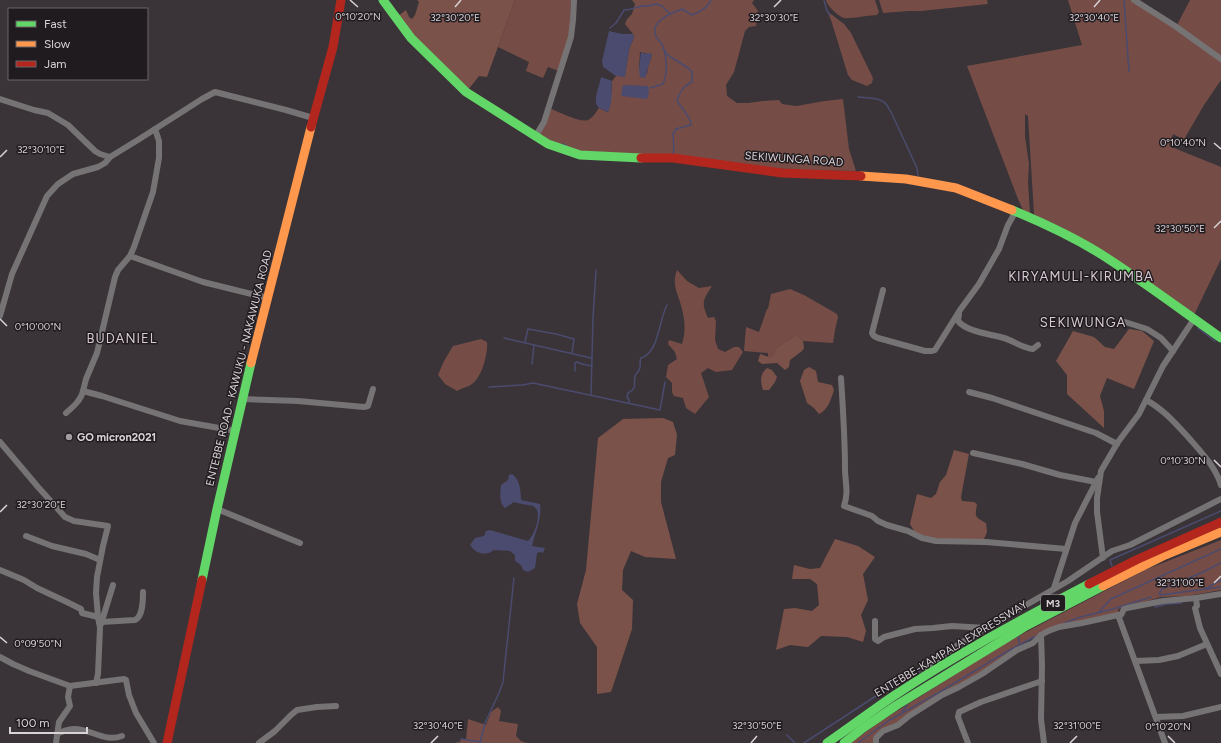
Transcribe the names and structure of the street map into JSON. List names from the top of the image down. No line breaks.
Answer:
{"streets":{"main road":["SEKIWUNGA ROAD","ENTEBBE ROAD - KAWUKU - NAKAWUKA ROAD","M3","ENTEBBE-KAMPALA EXPRESSWAY"]},"districts":["KIRYAMULI-KIRUMBA","SEKIWUNGA","BUDANIEL"],"places":["GO micron2021"],"legend":["Fast","Slow","Jam"],"scale_bar":"100 m","coordinates":["0°10'20\"N","32°30'20\"E","32°30'30\"E","32°30'40\"E","0°10'40\"N","32°30'10\"E","32°30'50\"E","0°10'00\"N","0°10'30\"N","32°31'00\"E","0°09'50\"N"]}
